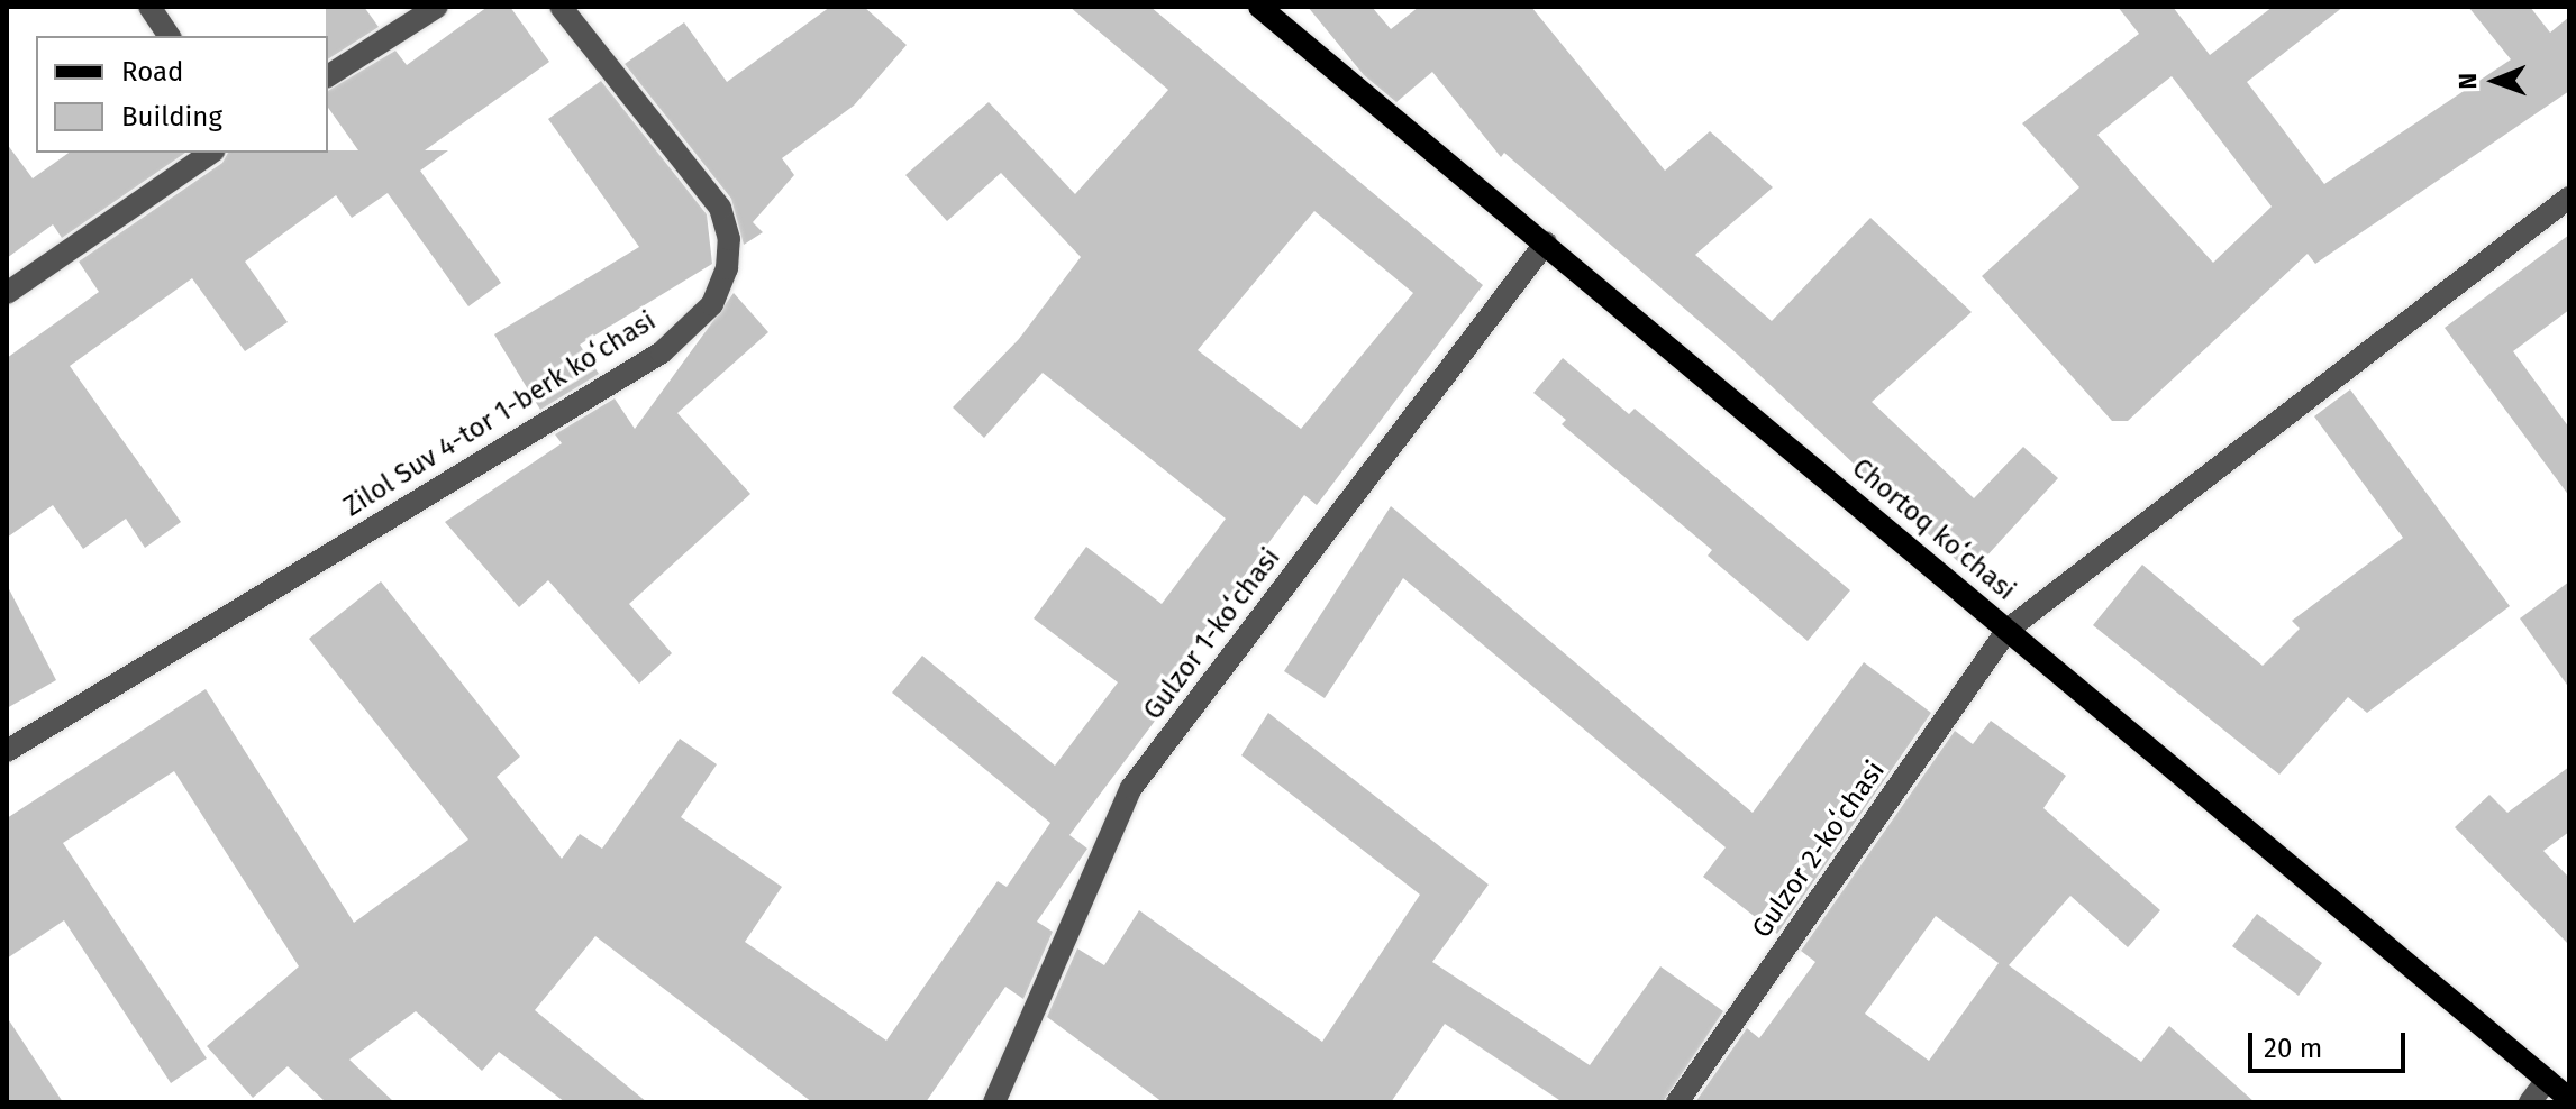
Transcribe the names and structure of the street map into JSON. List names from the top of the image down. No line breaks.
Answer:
{"streets":{"main road":["Chortoq koʻchasi"],"street":["Zilol Suv 4-tor 1-berk koʻchasi","Gulzor 1-koʻchasi","Gulzor 2-koʻchasi"]},"crossings":[["Chortoq koʻchasi","Gulzor 1-koʻchasi"],["Chortoq koʻchasi","Gulzor 2-koʻchasi"]],"legend":["Road","Building"],"scale_bar":"20 m","north":"left"}
